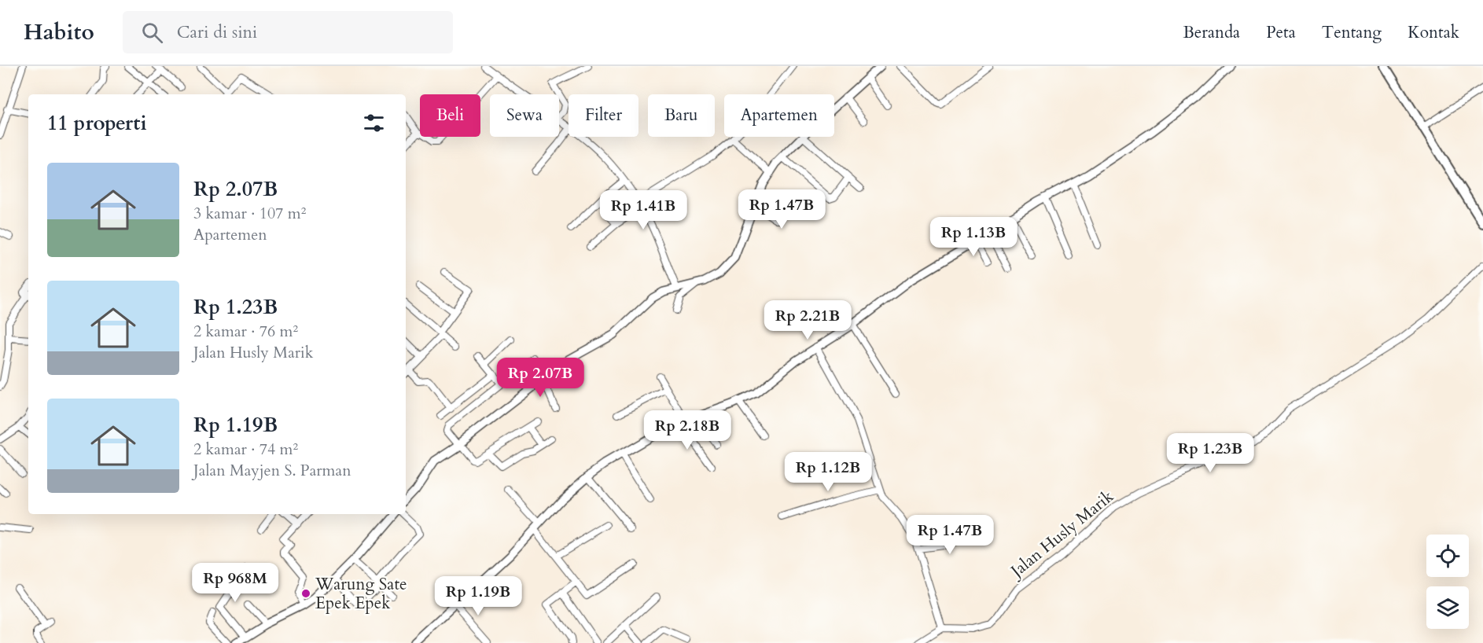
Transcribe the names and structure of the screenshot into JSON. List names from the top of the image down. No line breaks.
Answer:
{"streets":{"street":["Jalan Husly Marik"]},"places":["Warung Sate Epek Epek"],"page":{"header":"Habito","search":"Cari di sini","nav":["Beranda","Peta","Tentang","Kontak"],"chip":["Beli","Sewa","Filter","Baru","Apartemen"],"heading":"11 properti","list":[{"name":"Rp 2.07B","note":"3 kamar · 107 m² · Apartemen"},{"name":"Rp 1.23B","note":"2 kamar · 76 m² · Jalan Husly Marik"},{"name":"Rp 1.19B","note":"2 kamar · 74 m² · Jalan Mayjen S. Parman"}],"price":["Rp 1.47B","Rp 1.41B","Rp 1.13B","Rp 2.21B","Rp 2.07B","Rp 2.18B","Rp 1.23B","Rp 1.12B","Rp 1.47B","Rp 968M","Rp 1.19B"]}}
